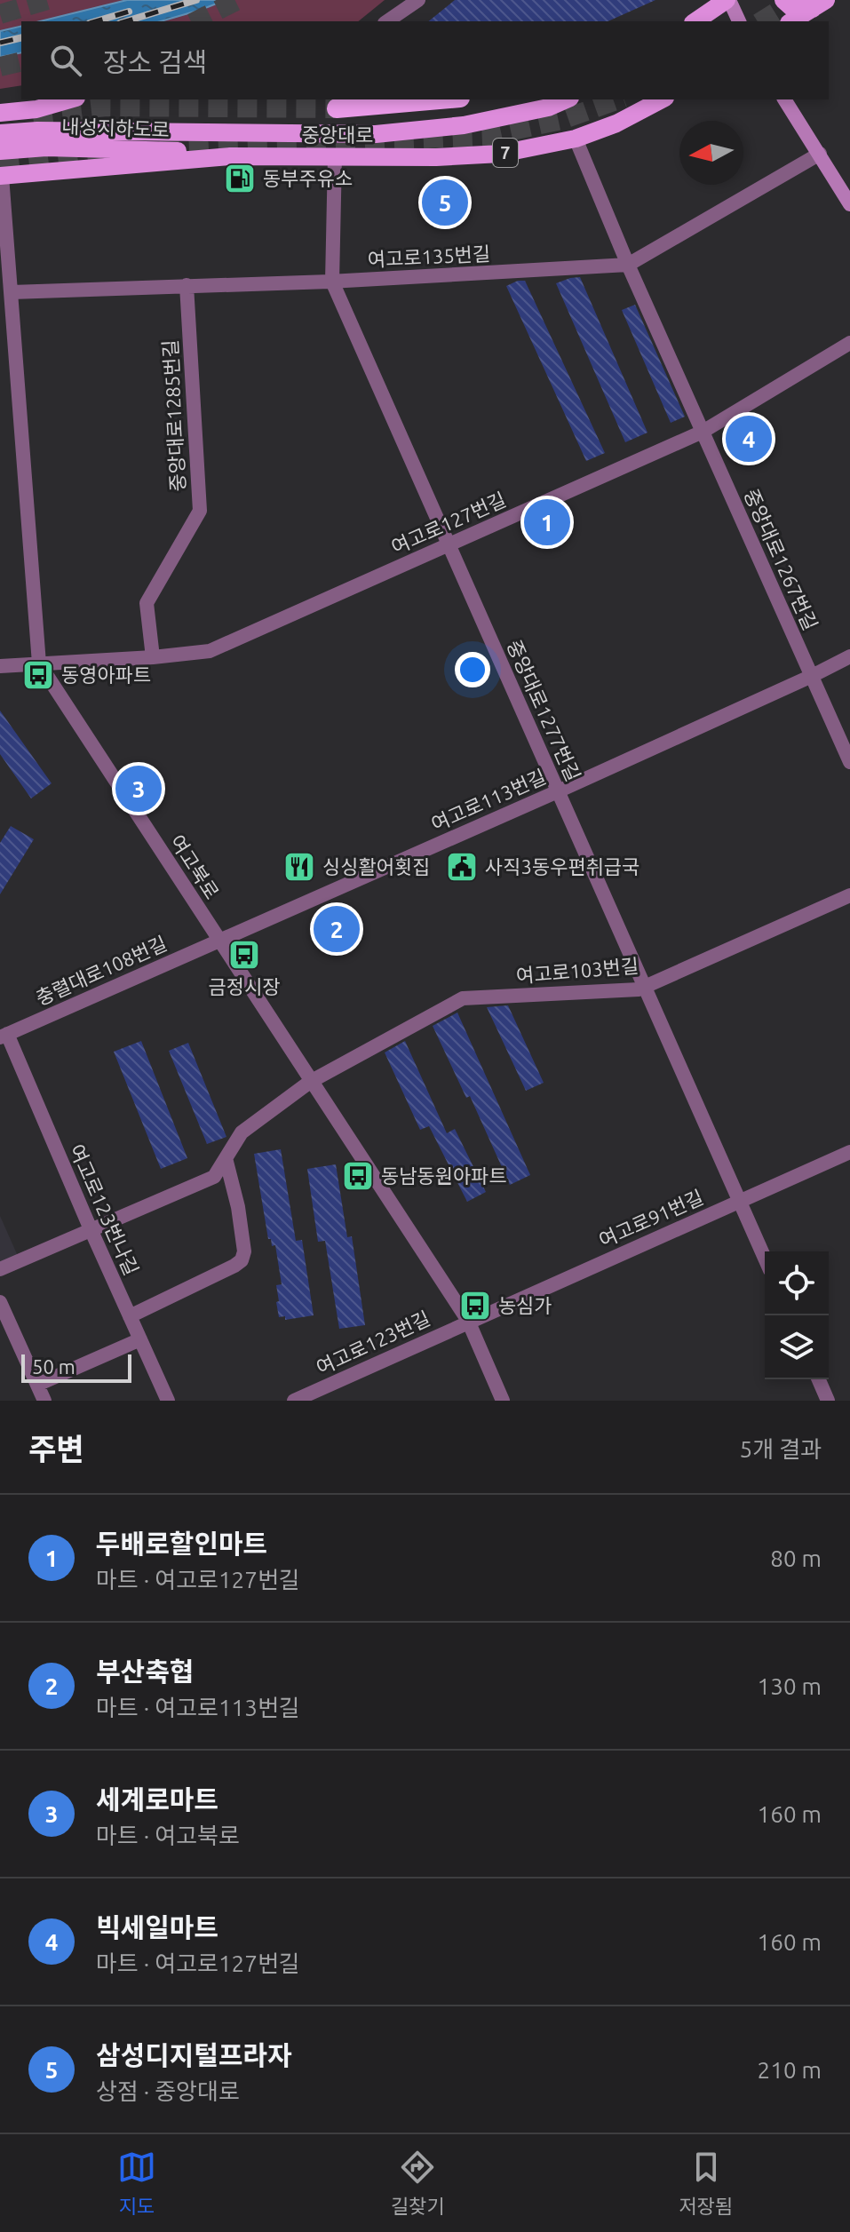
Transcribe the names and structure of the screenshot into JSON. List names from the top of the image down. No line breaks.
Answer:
{"streets":{"main road":["내성지하도로","중앙대로","7"],"street":["여고로135번길","중앙대로1285번길","여고로127번길","중앙대로1267번길","중앙대로1277번길","여고로113번길","여고북로","충렬대로108번길","여고로103번길","여고로123번나길","여고로91번길","여고로123번길"]},"crossings":[["내성지하도로","중앙대로"],["중앙대로","중앙대로1267번길"],["중앙대로","중앙대로1277번길"],["중앙대로","여고북로"],["여고로135번길","중앙대로1285번길"],["여고로135번길","중앙대로1267번길"],["여고로135번길","중앙대로1277번길"],["여고로135번길","여고북로"],["중앙대로1285번길","여고로127번길"],["여고로127번길","중앙대로1267번길"],["여고로127번길","중앙대로1277번길"],["여고로127번길","여고북로"],["중앙대로1267번길","여고로113번길"],["중앙대로1277번길","여고로113번길"],["중앙대로1277번길","여고로103번길"],["중앙대로1277번길","여고로91번길"],["여고로113번길","여고북로"],["여고로113번길","충렬대로108번길"],["여고북로","충렬대로108번길"],["여고북로","여고로103번길"],["여고북로","여고로91번길"],["여고북로","여고로123번길"],["충렬대로108번길","여고로123번나길"],["여고로103번길","여고로123번나길"],["여고로91번길","여고로123번길"]],"places":{"fuel station":["동부주유소"],"bus stop":["동영아파트","금정시장","동남동원아파트","농심가"],"restaurant":["싱싱활어횟집"],"public building":["사직3동우편취급국"]},"scale_bar":"50 m","north":"left","page":{"search":"장소 검색","pins":["5","4","1","3","2"],"scale":"50 m","heading":["주변","5개 결과"],"list":[{"mark":"1","name":"두배로할인마트","note":"마트 · 여고로127번길","value":"80 m"},{"mark":"2","name":"부산축협","note":"마트 · 여고로113번길","value":"130 m"},{"mark":"3","name":"세계로마트","note":"마트 · 여고북로","value":"160 m"},{"mark":"4","name":"빅세일마트","note":"마트 · 여고로127번길","value":"160 m"},{"mark":"5","name":"삼성디지털프라자","note":"상점 · 중앙대로","value":"210 m"}],"nav":["지도","길찾기","저장됨"]}}
